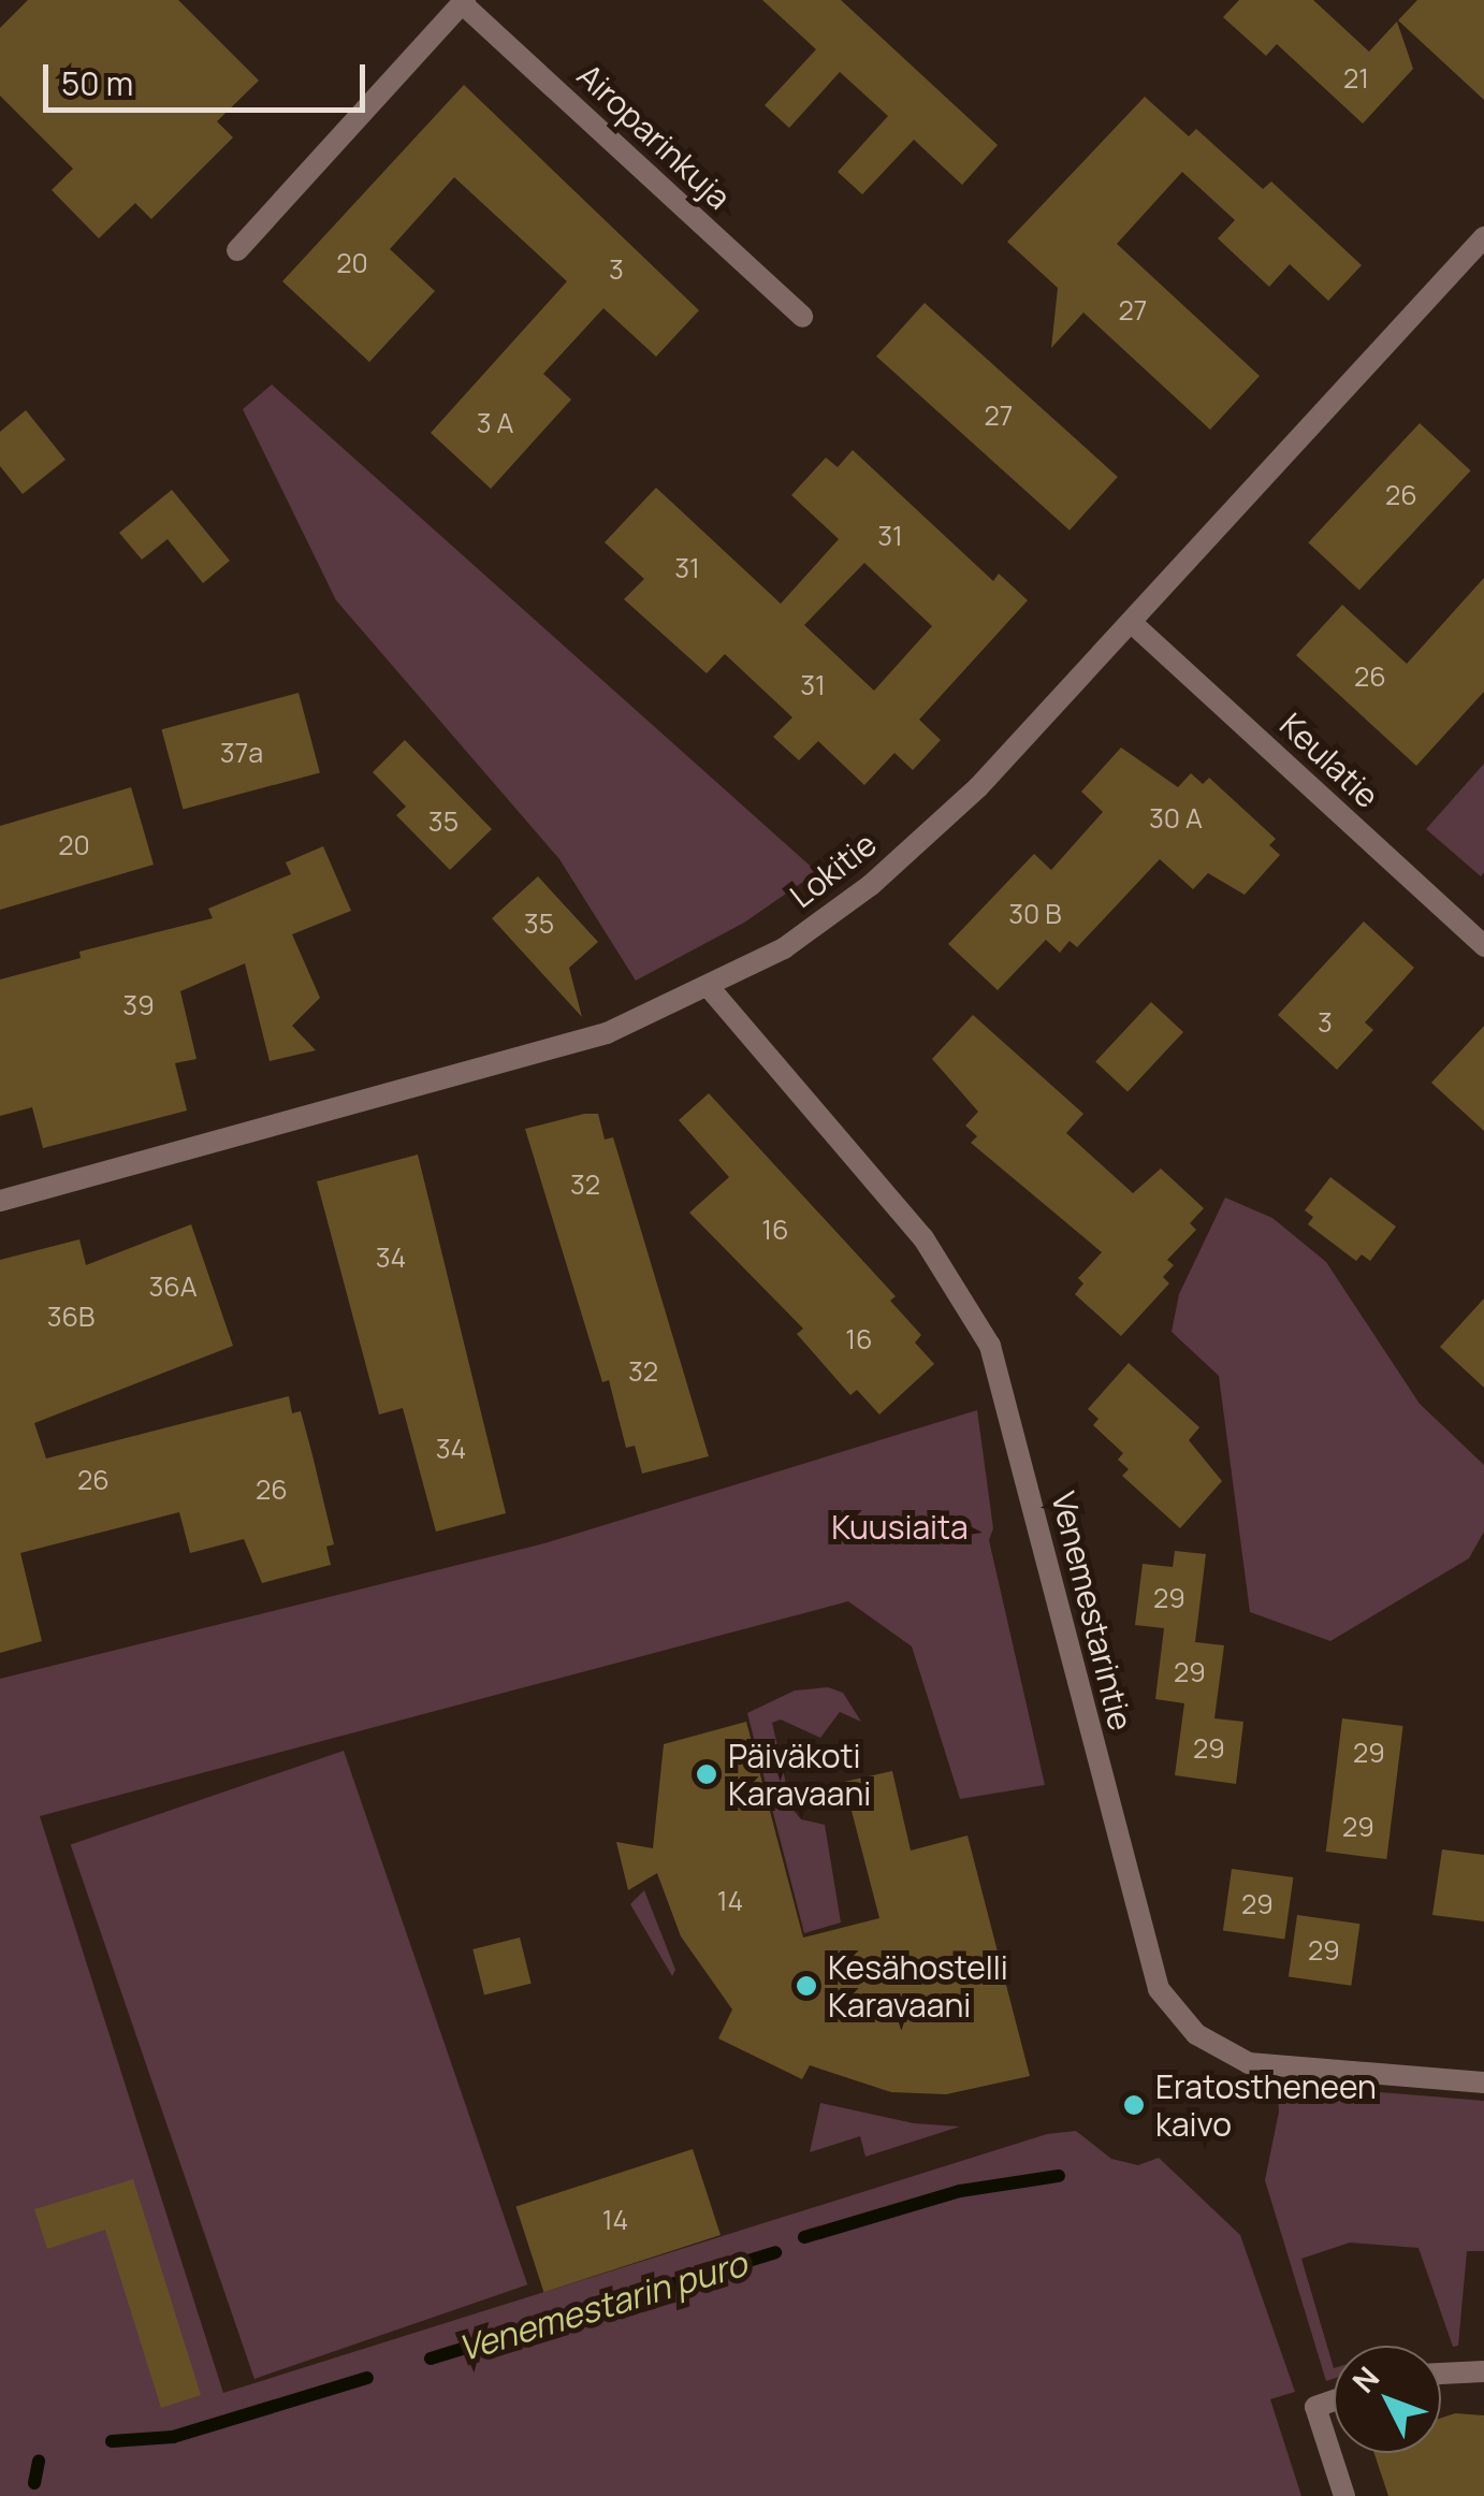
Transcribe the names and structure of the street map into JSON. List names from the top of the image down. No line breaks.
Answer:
{"streets":{"street":["Airoparinkuja","Keulatie","Lokitie","Venemestarintie"]},"crossings":[["Keulatie","Lokitie"],["Lokitie","Venemestarintie"]],"water":["Venemestarin puro"],"parks":["Kuusiaita"],"places":["Päiväkoti Karavaani","Kesähostelli Karavaani","Eratostheneen kaivo"],"house_numbers":["21","20","3","27","27","3 A","26","31","31","26","31","37a","30 A","35","20","30 B","35","39","3","32","16","34","36A","36B","16","32","34","26","26","29","29","29","29","29","14","29","29","14"],"scale_bar":"50 m","north":"top left"}
